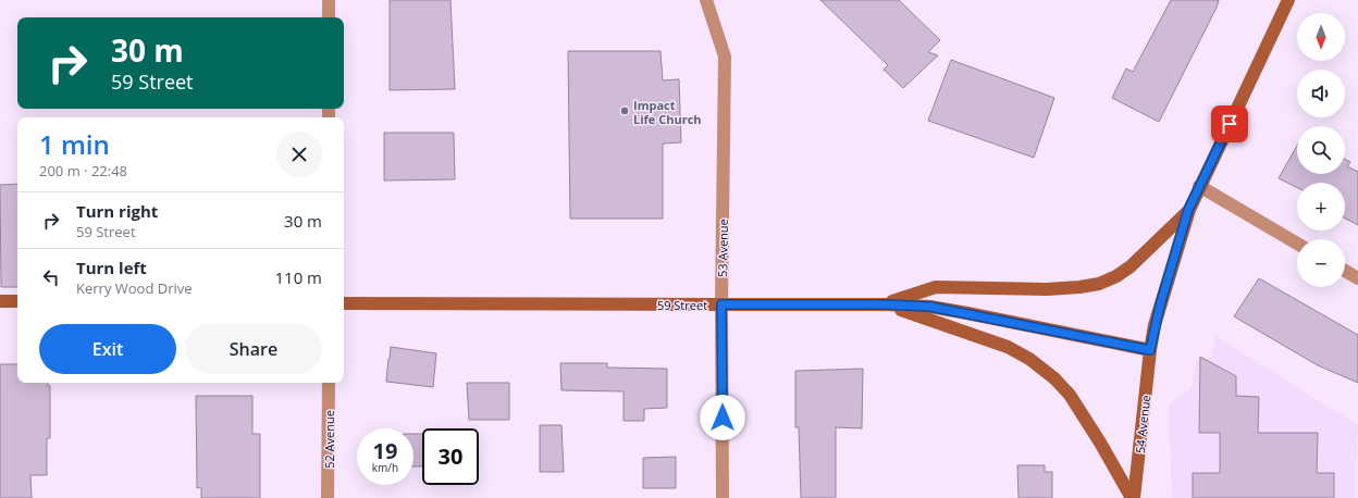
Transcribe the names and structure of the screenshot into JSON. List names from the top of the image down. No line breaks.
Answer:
{"streets":{"street":["53 Avenue","59 Street","54 Avenue","52 Avenue"]},"crossings":[["53 Avenue","59 Street"],["59 Street","54 Avenue"]],"places":["Impact Life Church"],"north":"bottom","page":{"map_buttons":["+","−"],"turn":["30 m","59 Street"],"heading":["1 min","200 m · 22:48"],"list":[{"name":"Turn right","note":"59 Street","value":"30 m"},{"name":"Turn left","note":"Kerry Wood Drive","value":"110 m"}],"buttons":["Exit","Share"],"speed":"19 km/h","limit":"30"}}
